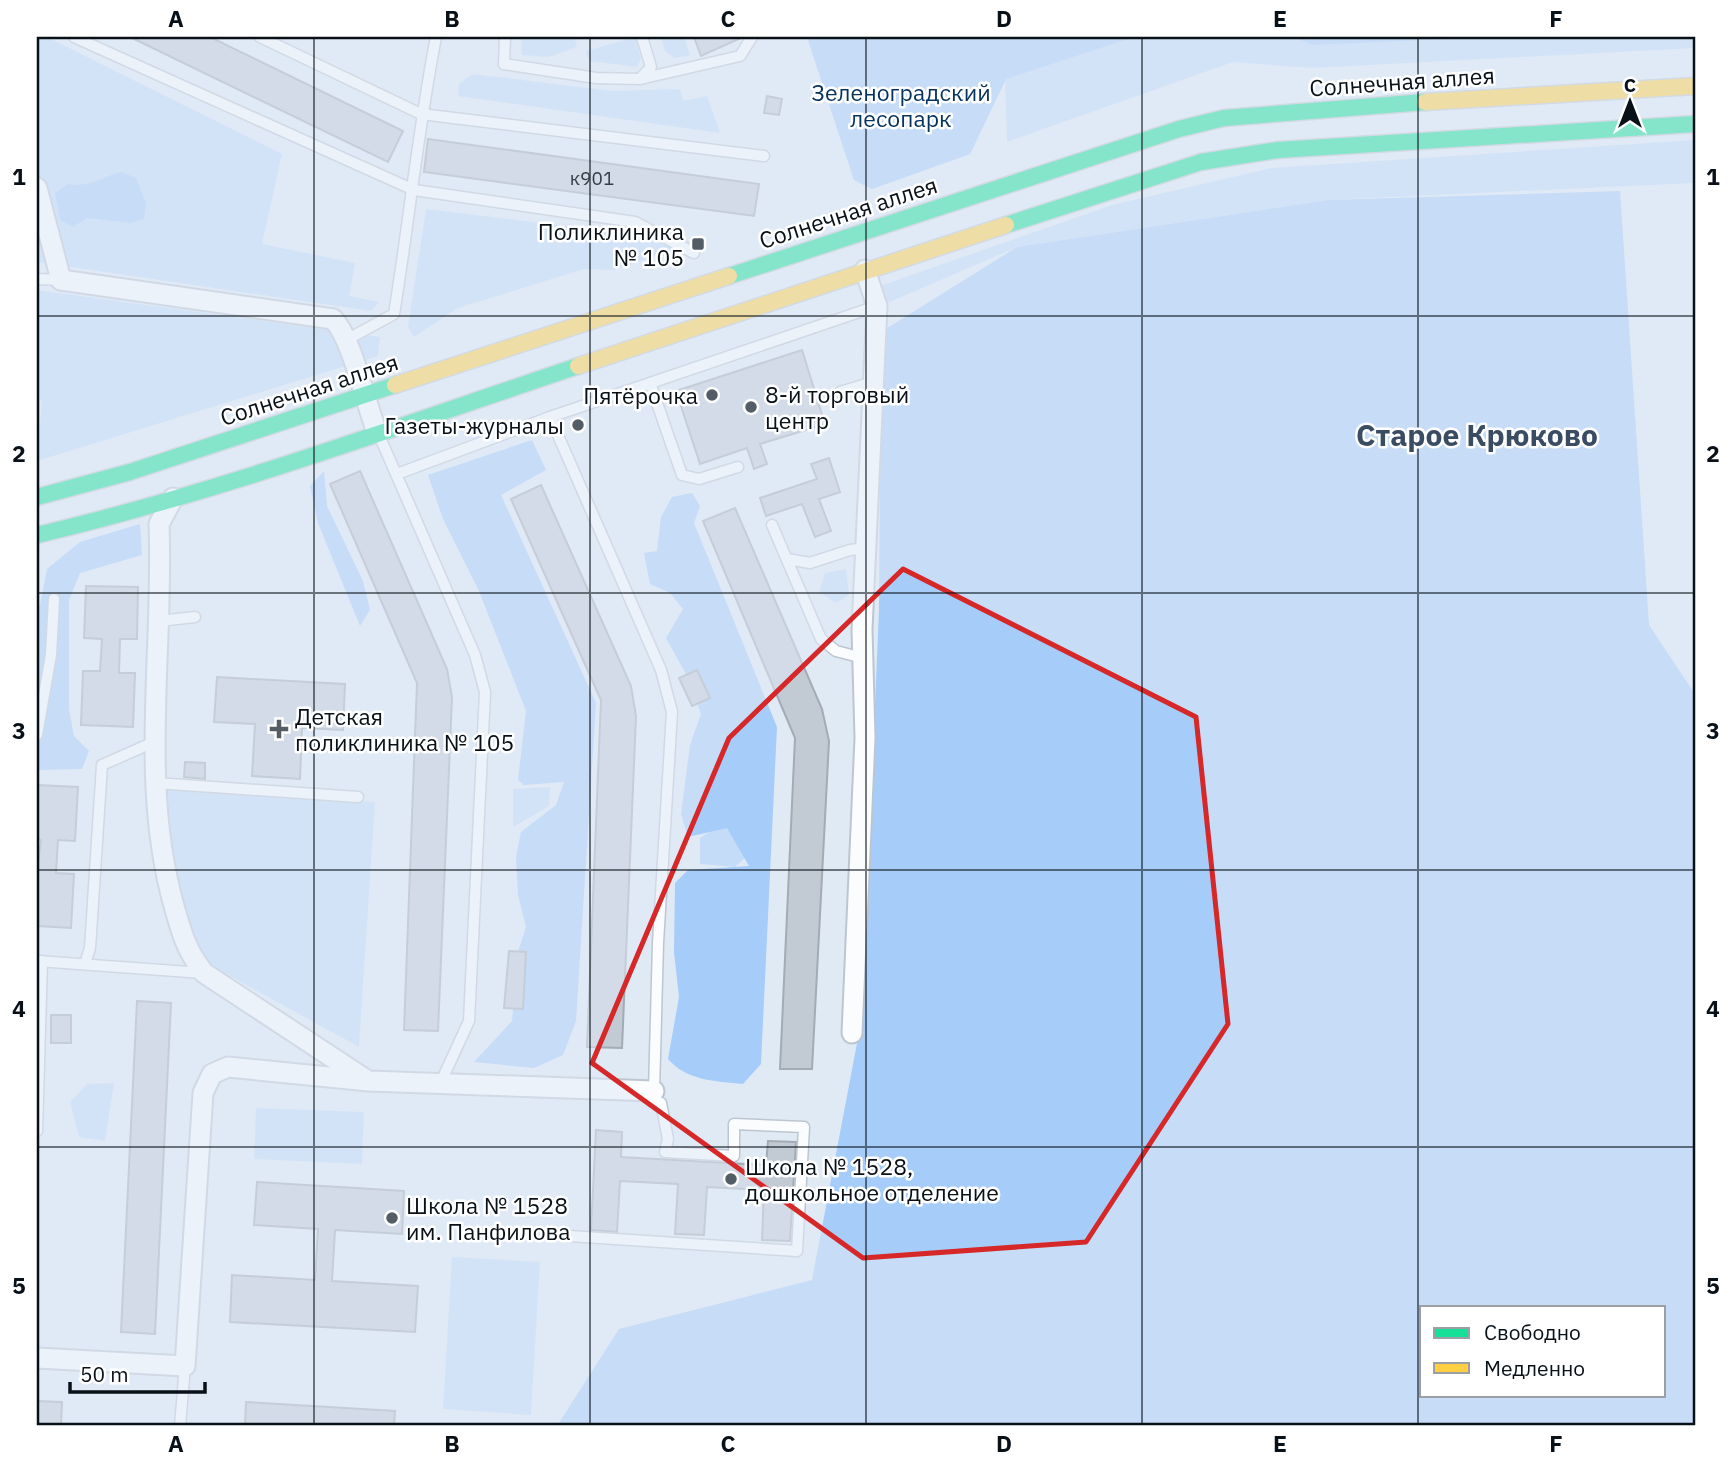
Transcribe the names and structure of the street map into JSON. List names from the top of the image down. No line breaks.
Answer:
{"streets":{"main road":["Солнечная аллея"]},"districts":["Старое Крюково"],"parks":["Зеленоградский лесопарк"],"places":{"transit":["Поликлиника № 105"],"other":["Пятёрочка","8-й торговый центр","Газеты-журналы","Школа № 1528, дошкольное отделение","Школа № 1528 им. Панфилова"],"health":["Детская поликлиника № 105"]},"house_numbers":["к901"],"legend":["Свободно","Медленно"],"scale_bar":"50 m","north":"top","grid":{"columns":["A","B","C","D","E","F"],"rows":["1","2","3","4","5"]}}
